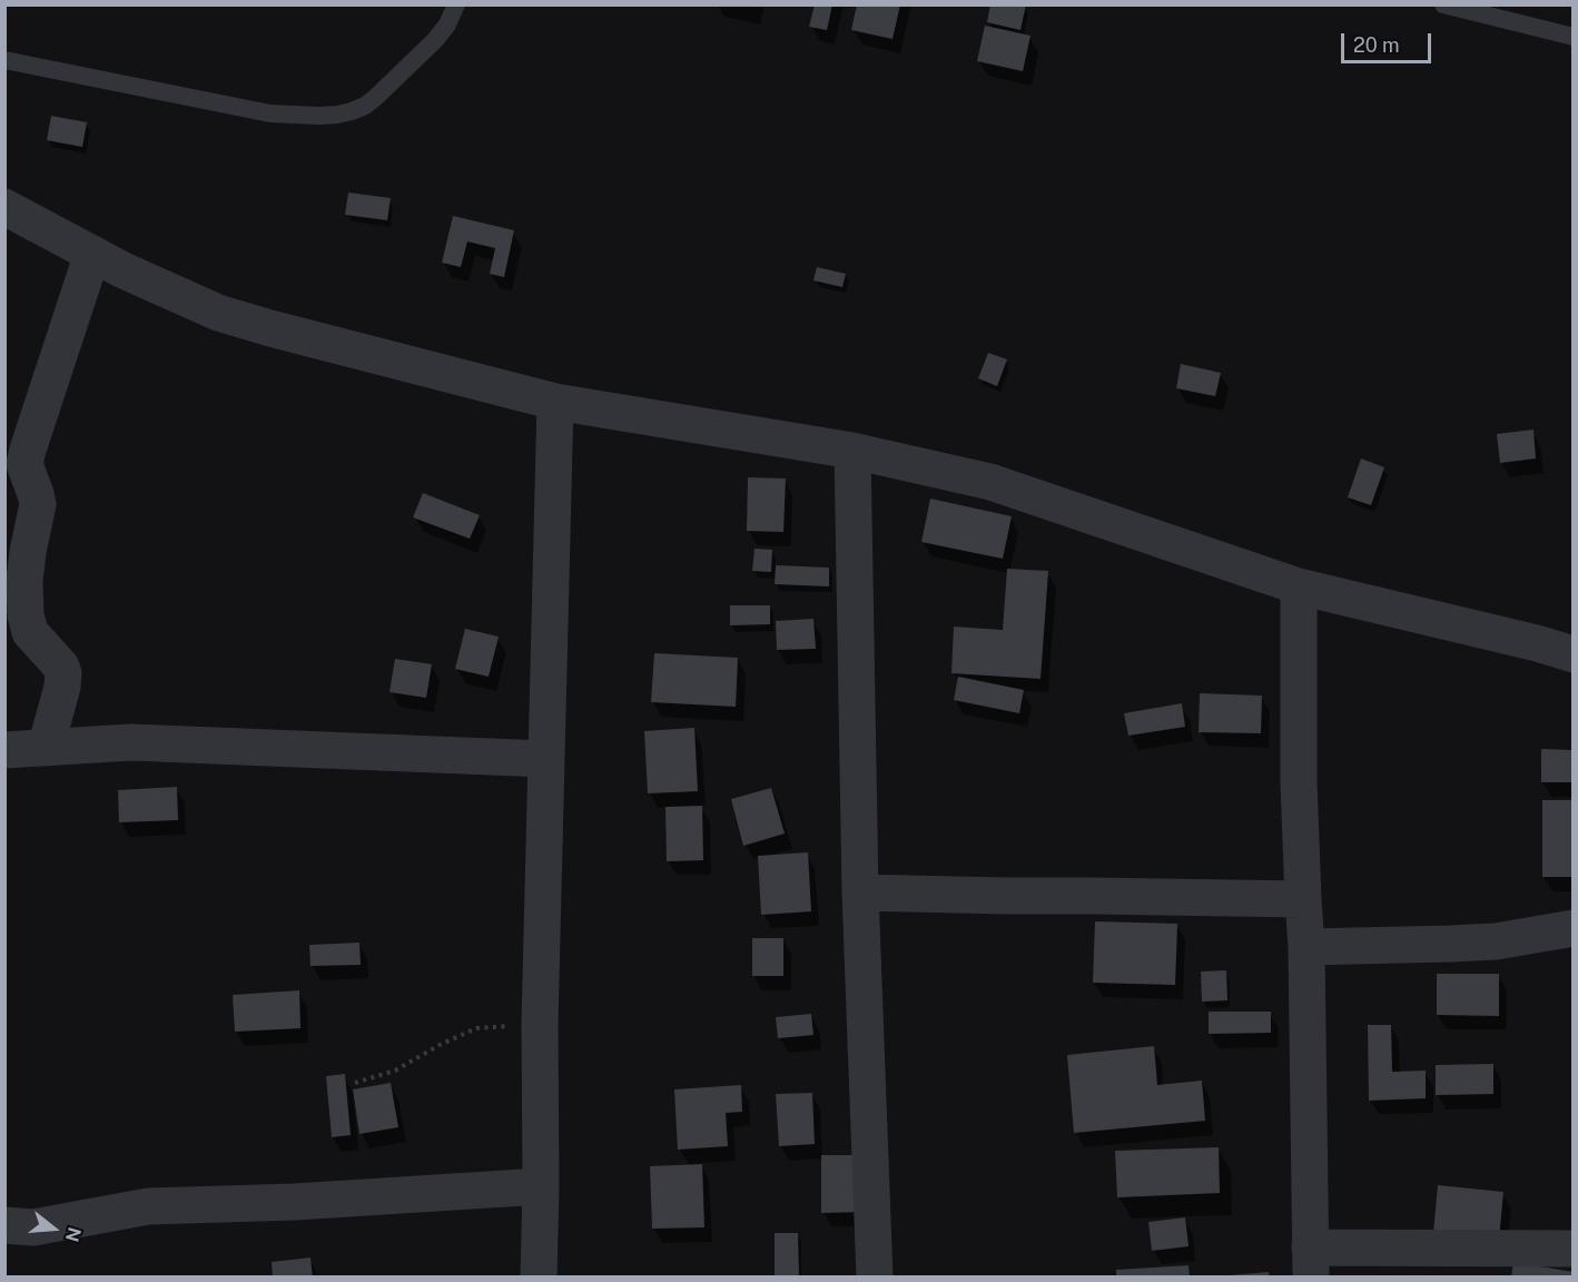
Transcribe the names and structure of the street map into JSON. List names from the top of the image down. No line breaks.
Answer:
{"scale_bar":"20 m","north":"right"}
